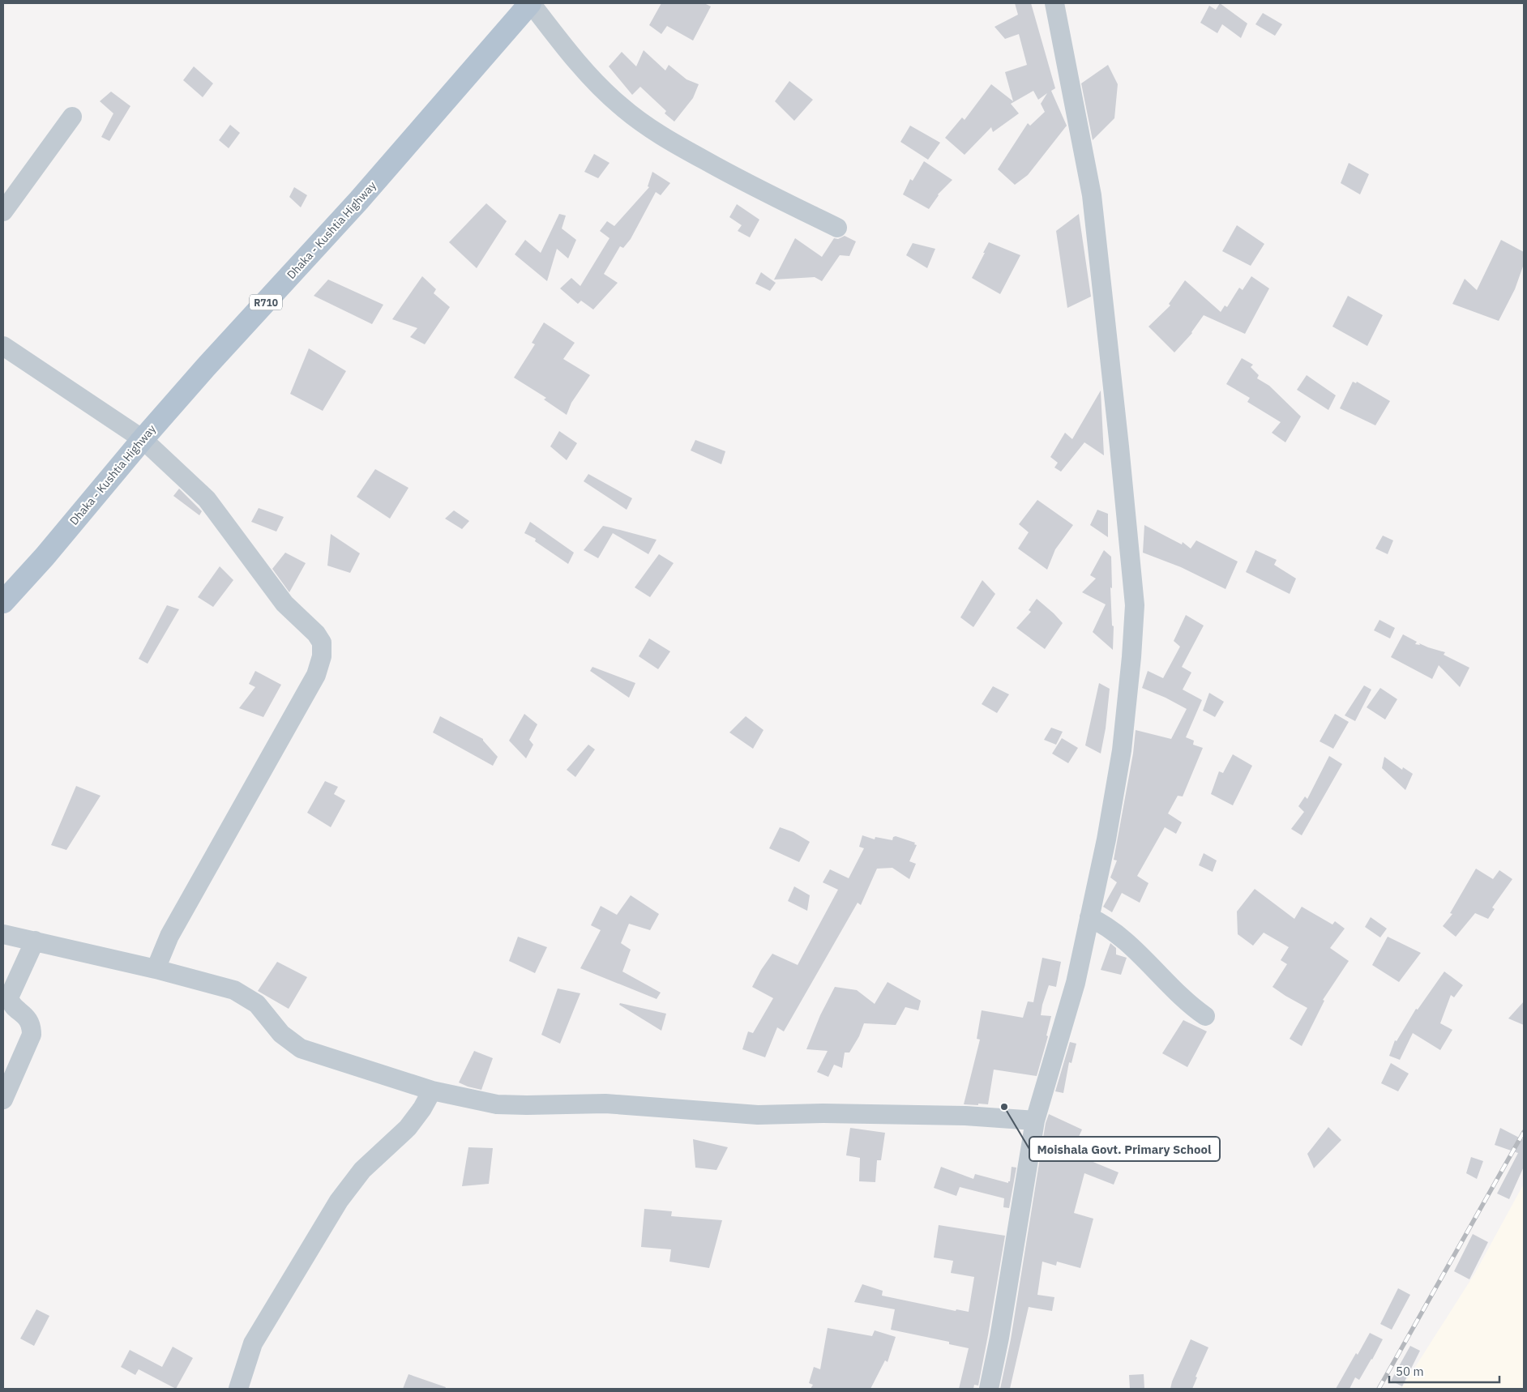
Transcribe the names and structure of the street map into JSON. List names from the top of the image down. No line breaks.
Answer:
{"streets":{"main road":["Dhaka - Kushtia Highway","R710"]},"places":["Moishala Govt. Primary School"],"scale_bar":"50 m"}
